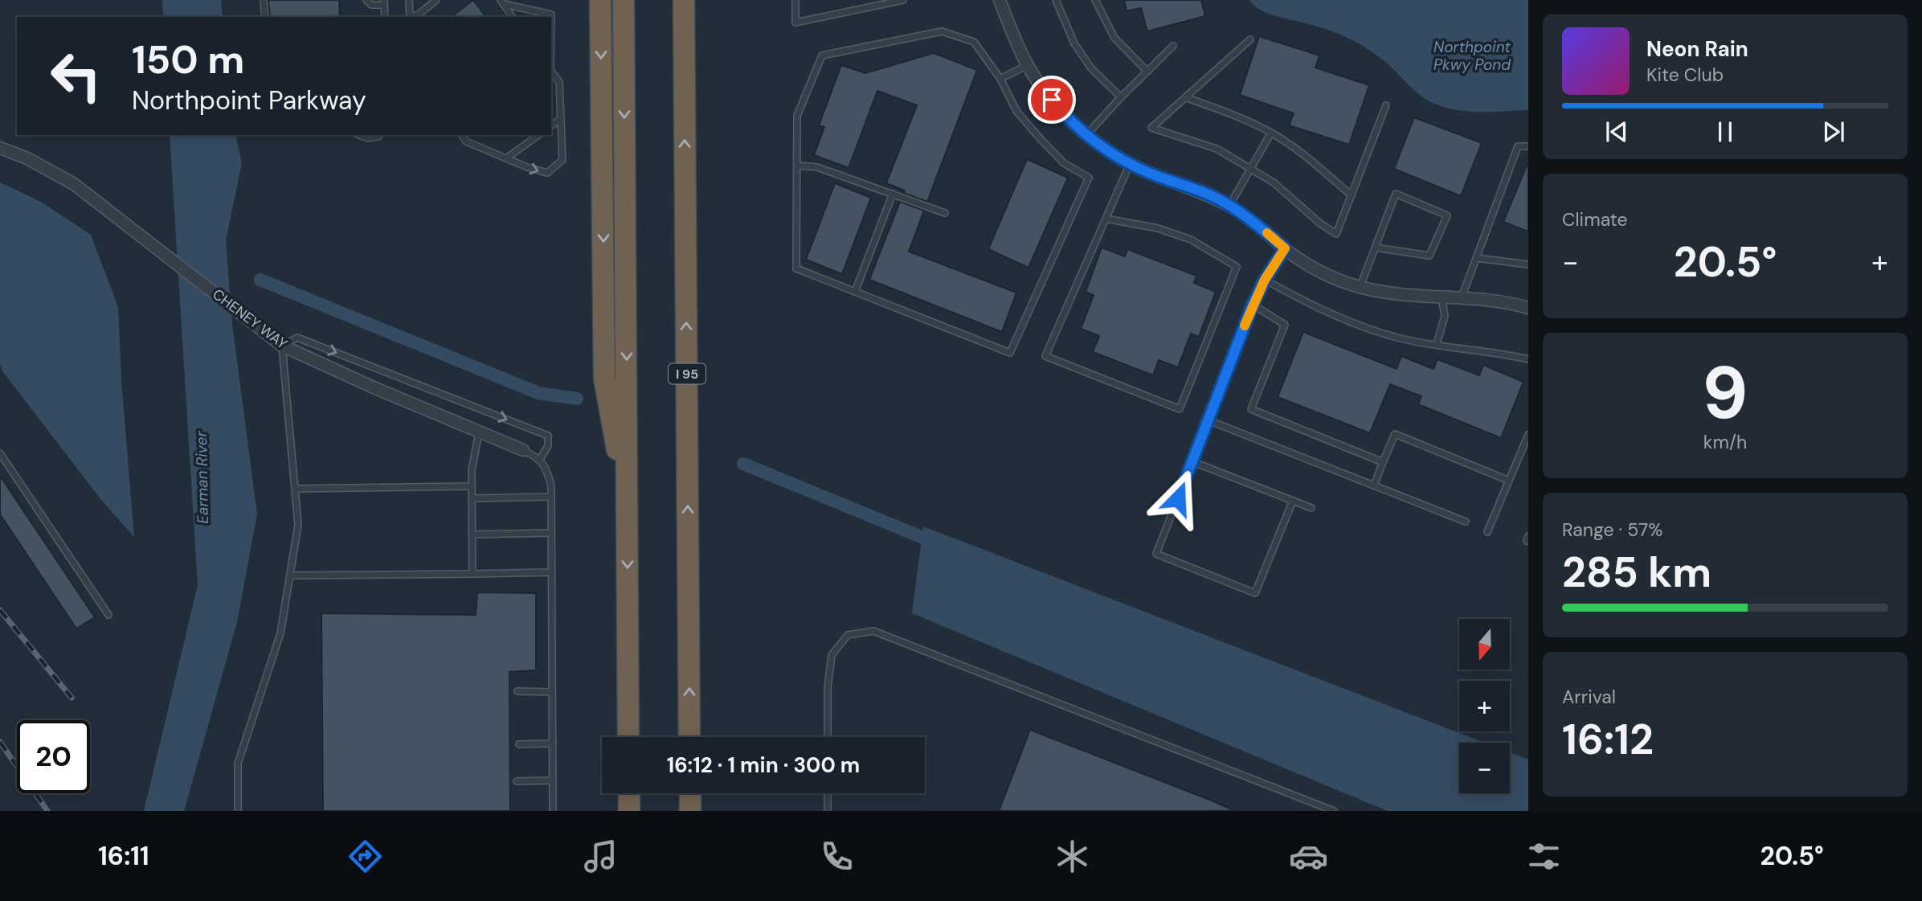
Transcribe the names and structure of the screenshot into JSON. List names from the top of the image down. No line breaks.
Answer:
{"streets":{"highway":["I 95"],"street":["CHENEY WAY"]},"water":["Northpoint Pkwy Pond","Earman River"],"north":"bottom","page":{"turn":["150 m","Northpoint Parkway"],"song":["Neon Rain","Kite Club"],"tile":["Climate",["9","km/h"],["Range · 57%","285 km"],["Arrival","16:12"]],"heat":["−","20.5°","+"],"map_buttons":["+","−"],"limit":"20","trip":"16:12 · 1 min · 300 m","tabs":["16:11","20.5°"]}}
